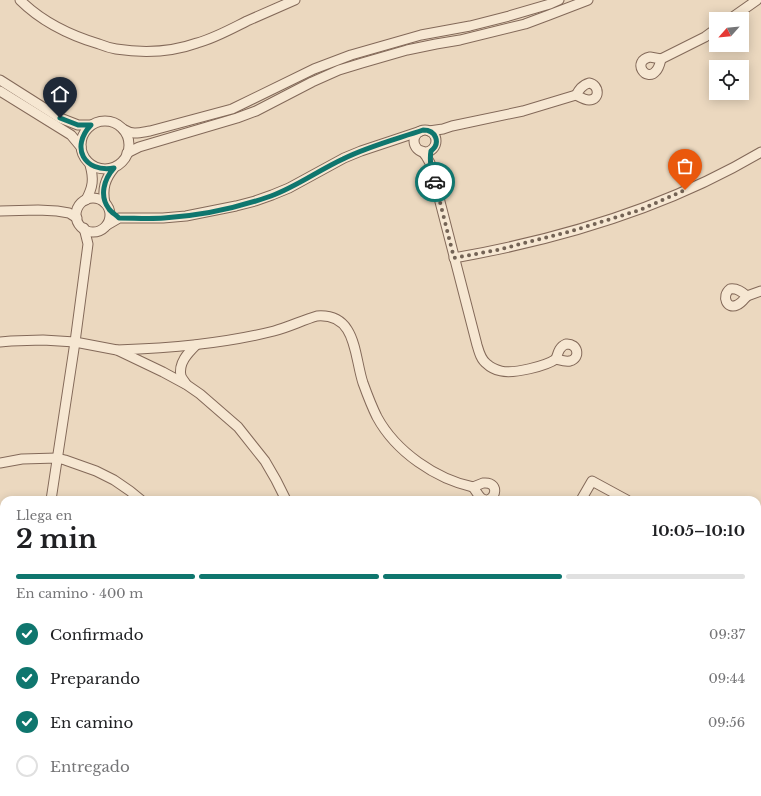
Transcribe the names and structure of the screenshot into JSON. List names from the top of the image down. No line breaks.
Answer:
{"north":"bottom left","page":{"heading":["2 min","Llega en","10:05–10:10"],"bar":"En camino · 400 m","list":[["Confirmado","09:37"],["Preparando","09:44"],["En camino","09:56"],"Entregado"]}}
